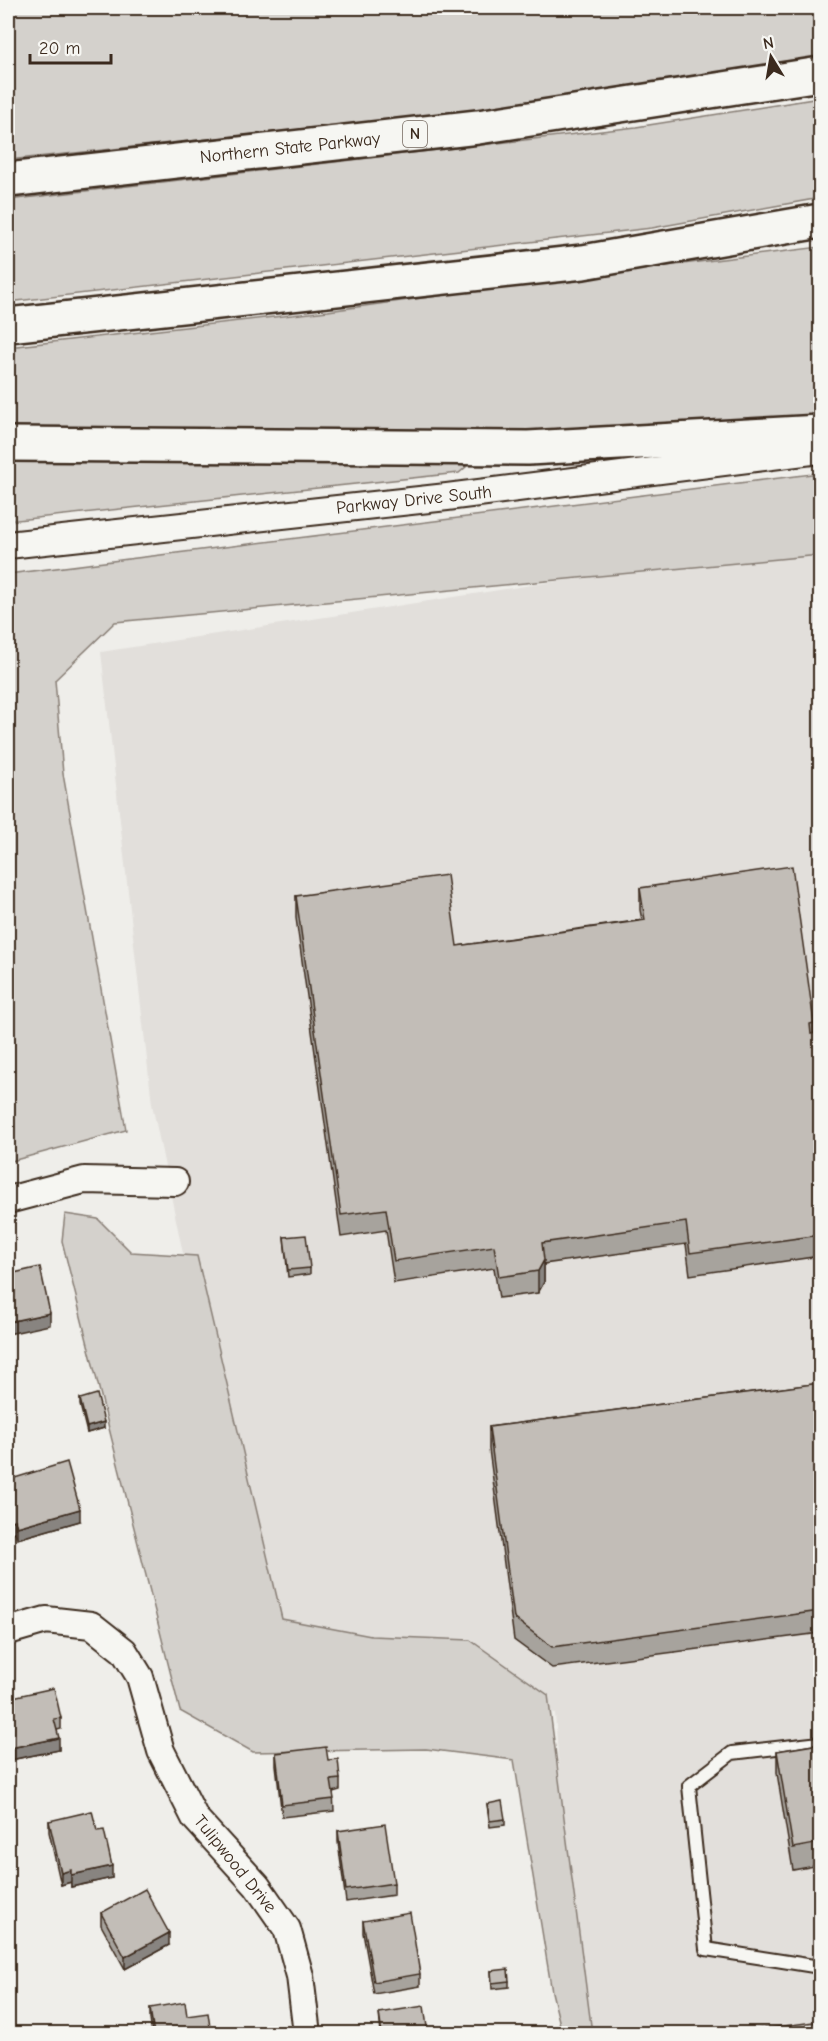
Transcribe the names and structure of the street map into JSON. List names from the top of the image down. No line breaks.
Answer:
{"streets":{"highway":["N","Northern State Parkway"],"street":["Parkway Drive South","Tulipwood Drive"]},"scale_bar":"20 m","north":"top"}
